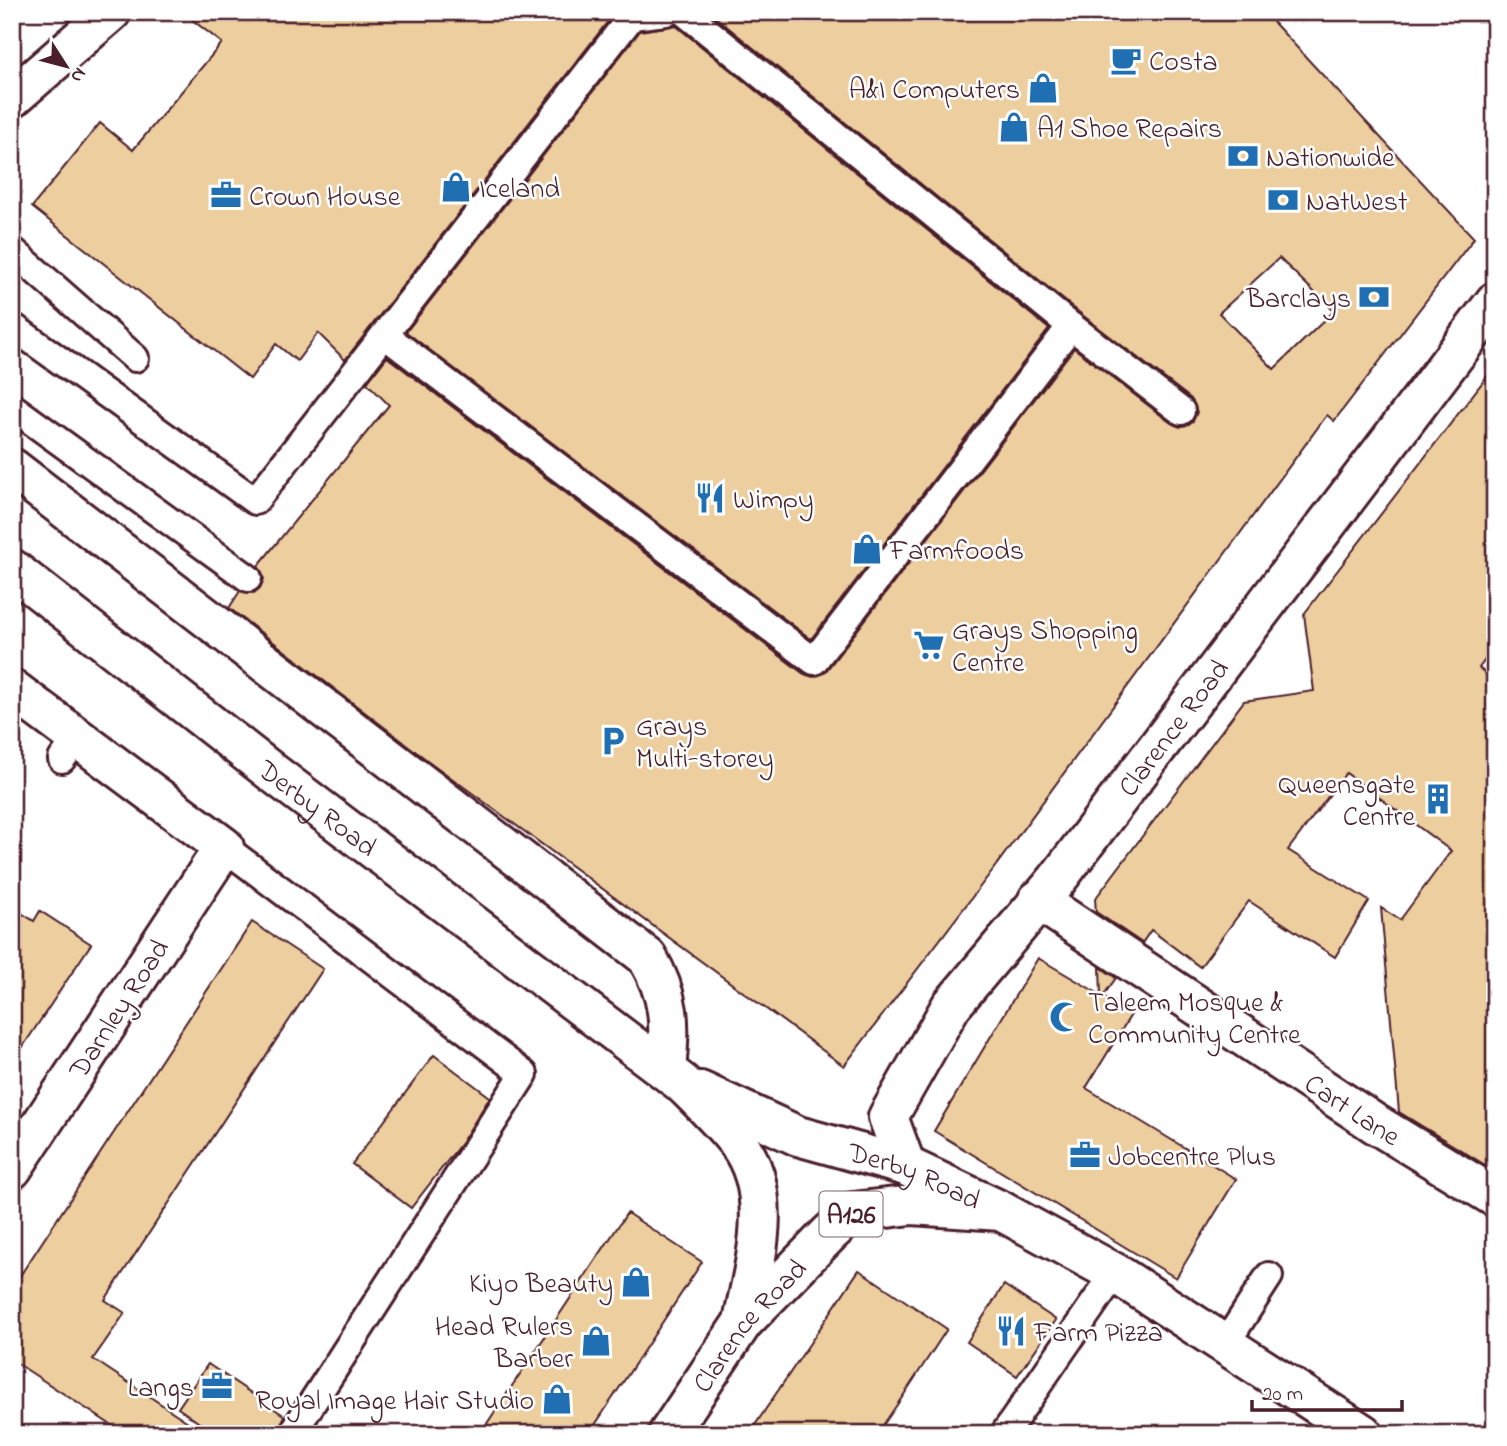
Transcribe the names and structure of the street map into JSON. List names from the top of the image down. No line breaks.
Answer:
{"streets":{"street":["Clarence Road","Derby Road","Darnley Road","Cart Lane","A126"]},"crossings":[["Clarence Road","Derby Road"],["Clarence Road","Cart Lane"]],"places":{"cafe":["Costa"],"shop":["A&I Computers","A1 Shoe Repairs","Iceland","Farmfoods","Kiyo Beauty","Head Rulers Barber","Royal Image Hair Studio"],"bank":["Nationwide","NatWest","Barclays"],"office":["Crown House","Jobcentre Plus","Langs"],"restaurant":["Wimpy","Farm Pizza"],"supermarket":["Grays Shopping Centre"],"parking":["Grays Multi-storey"],"building":["Queensgate Centre"],"mosque":["Taleem Mosque & Community Centre"]},"scale_bar":"20 m","north":"bottom right"}
